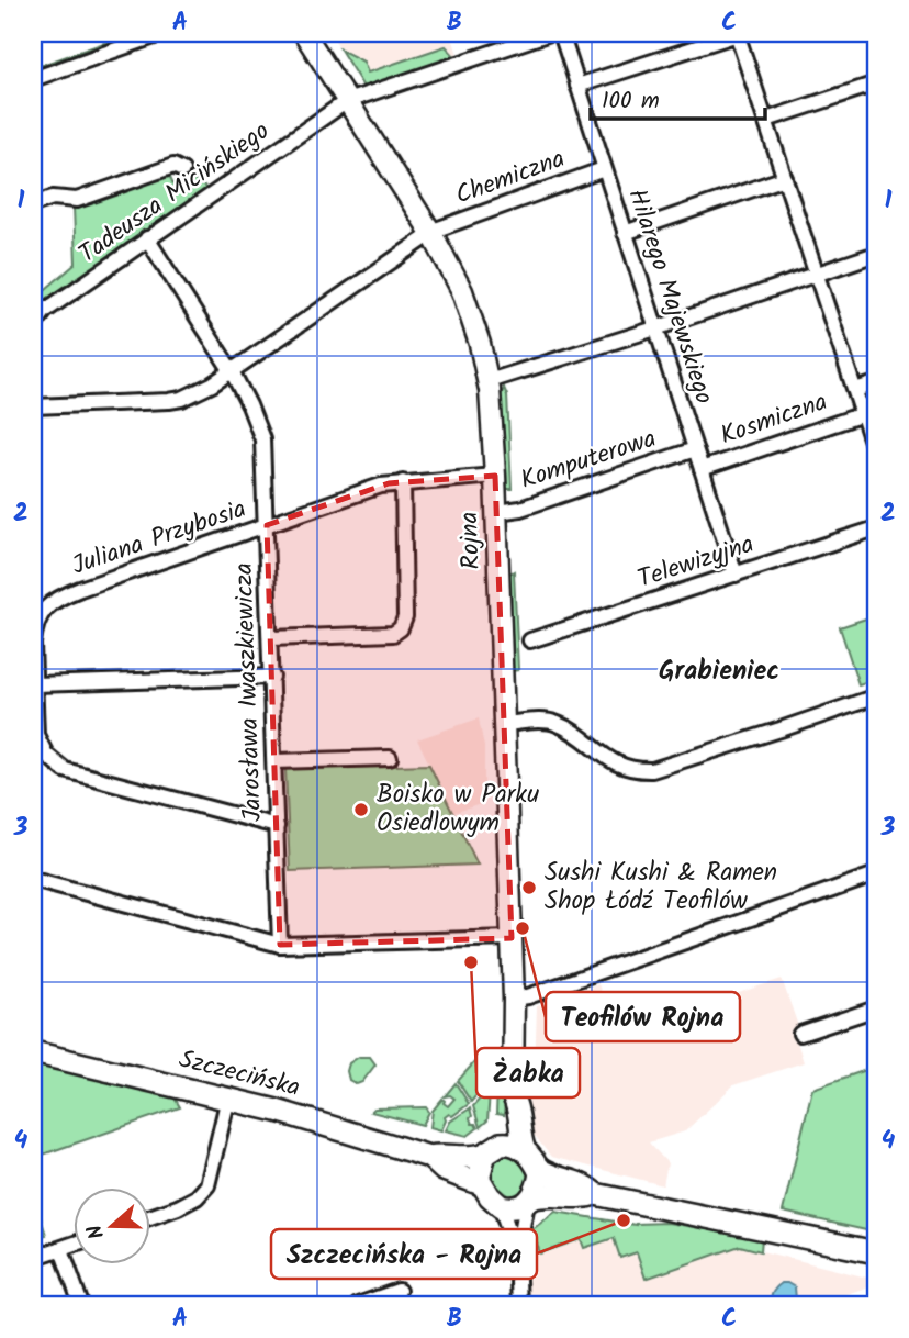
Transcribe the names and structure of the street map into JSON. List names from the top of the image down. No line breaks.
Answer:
{"streets":{"main road":["Szczecińska"],"street":["Chemiczna","Tadeusza Micińskiego","Hilarego Majewskiego","Kosmiczna","Komputerowa","Juliana Przybosia","Rojna","Telewizyjna","Jarosława Iwaszkiewicza"]},"crossings":[["Chemiczna","Hilarego Majewskiego"],["Chemiczna","Rojna"],["Chemiczna","Jarosława Iwaszkiewicza"],["Tadeusza Micińskiego","Rojna"],["Tadeusza Micińskiego","Jarosława Iwaszkiewicza"],["Hilarego Majewskiego","Kosmiczna"],["Hilarego Majewskiego","Komputerowa"],["Hilarego Majewskiego","Telewizyjna"],["Komputerowa","Rojna"],["Juliana Przybosia","Rojna"],["Juliana Przybosia","Jarosława Iwaszkiewicza"],["Rojna","Szczecińska"]],"districts":["Grabieniec"],"places":["Boisko w Parku Osiedlowym","Sushi Kushi & Ramen Shop Łódź Teofilów","Teofilów Rojna","Żabka","Szczecińska - Rojna"],"scale_bar":"100 m","north":"left","grid":{"columns":["A","B","C"],"rows":["1","2","3","4"]}}
